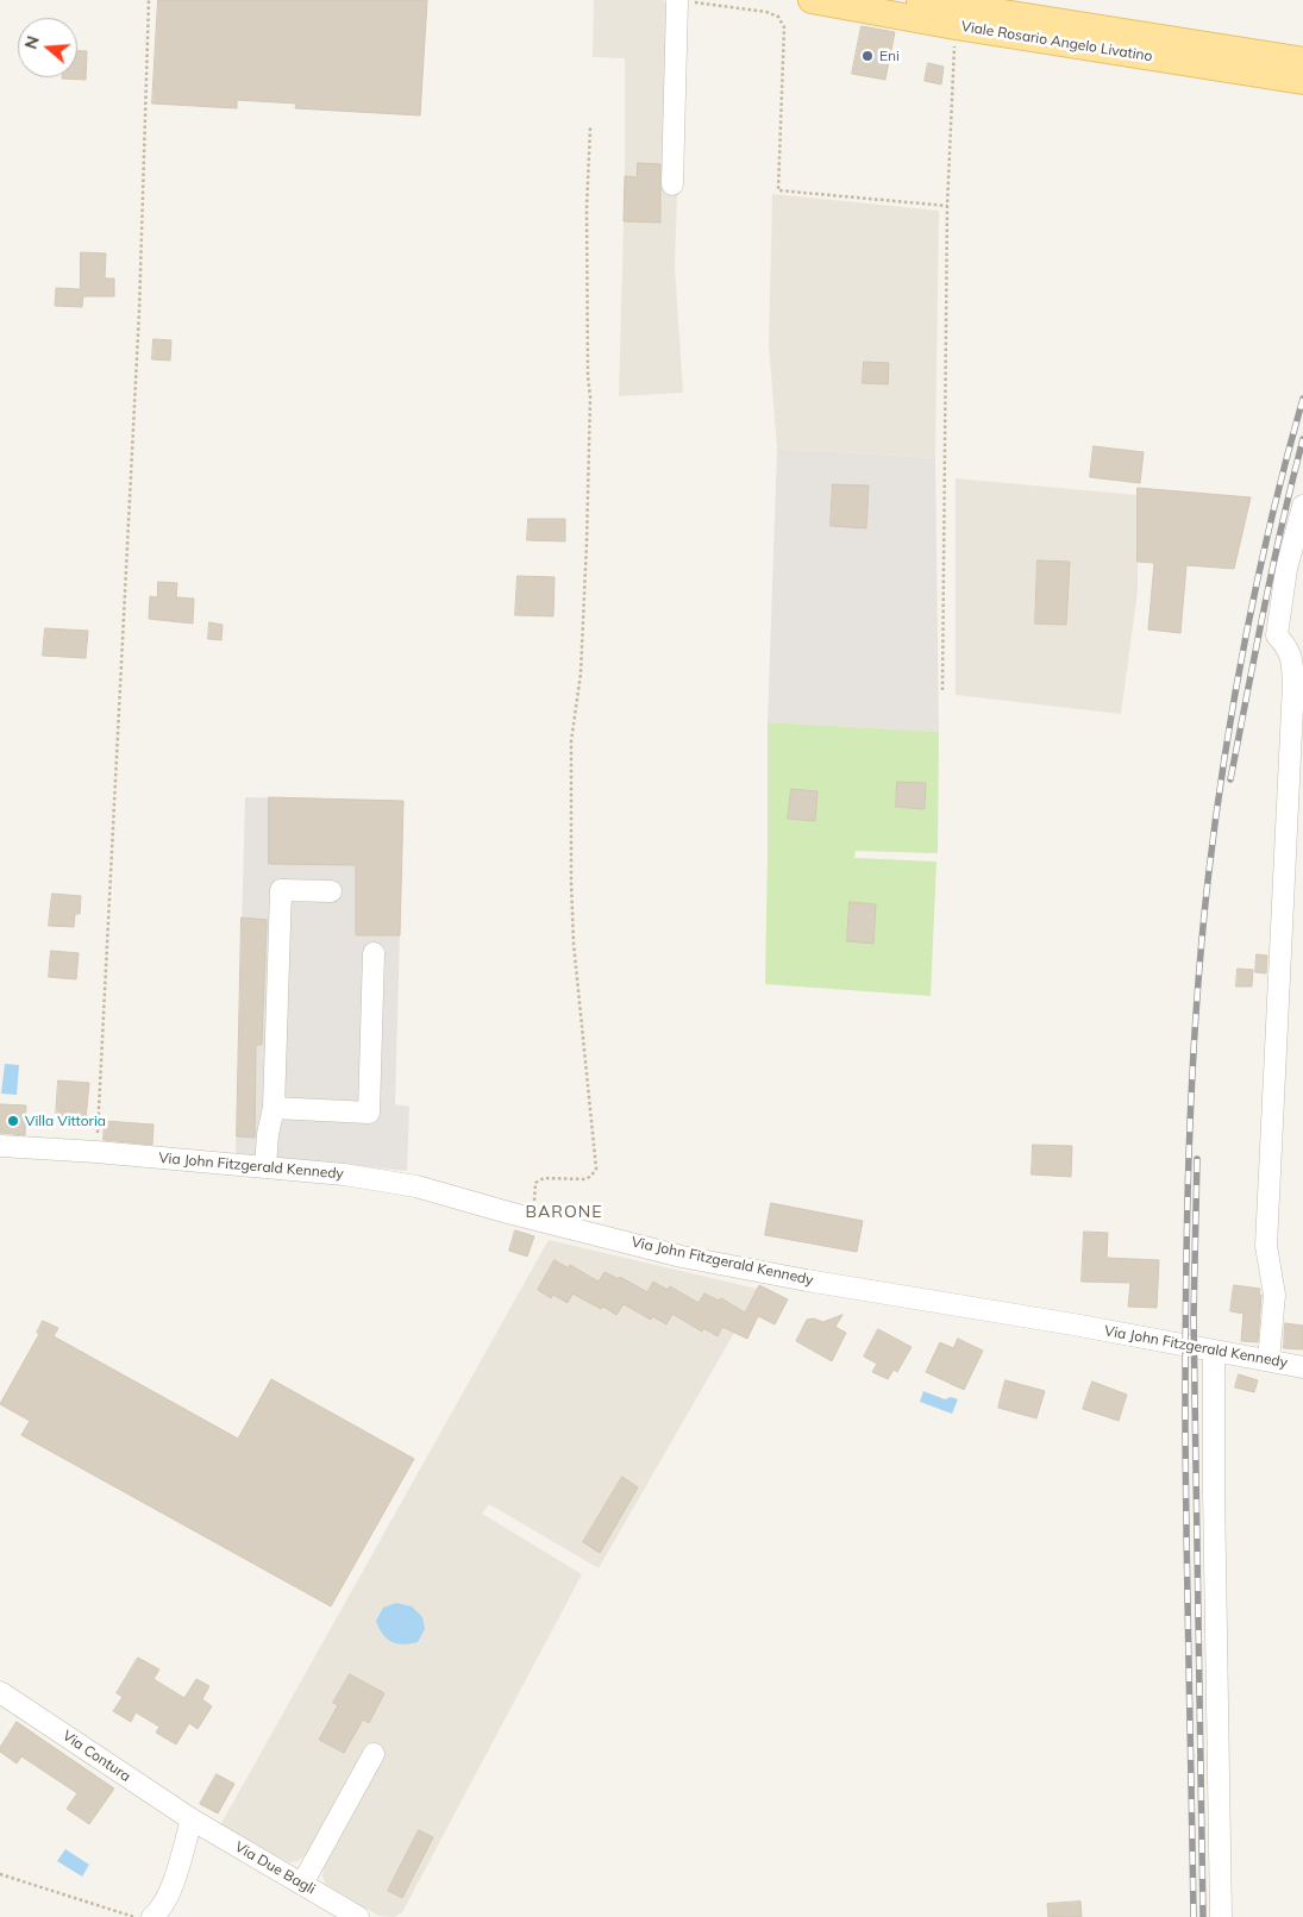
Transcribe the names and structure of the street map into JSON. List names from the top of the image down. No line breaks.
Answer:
{"streets":{"main road":["Viale Rosario Angelo Livatino"],"street":["Via John Fitzgerald Kennedy","Via Contura","Via Due Bagli"]},"crossings":[["Via Contura","Via Due Bagli"]],"districts":["BARONE"],"places":["Eni","Villa Vittoria"],"north":"left"}
